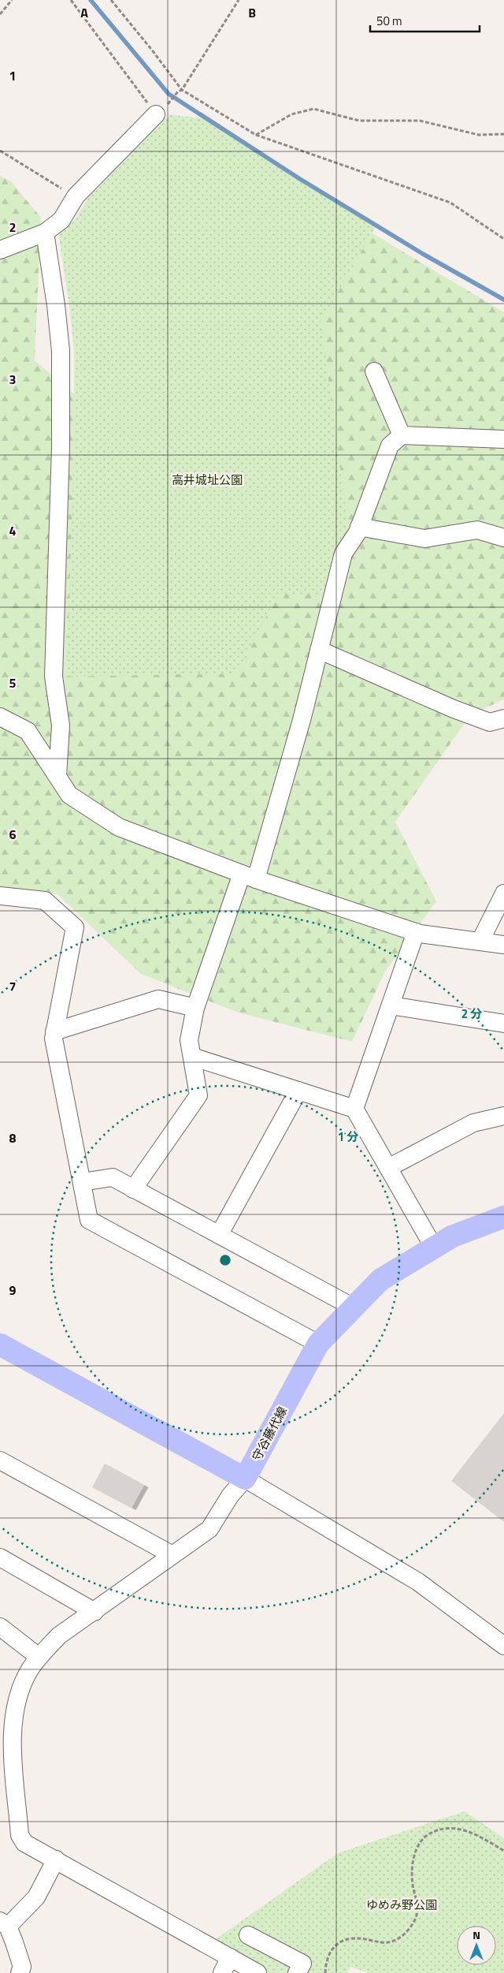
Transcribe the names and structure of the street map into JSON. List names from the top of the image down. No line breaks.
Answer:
{"streets":{"main road":["守谷藤代線"]},"parks":["高井城址公園","ゆめみ野公園"],"scale_bar":"50 m","north":"top","grid":{"columns":["A","B"],"rows":["1","2","3","4","5","6","7","8","9"]},"rings":["2 分","1 分"]}
